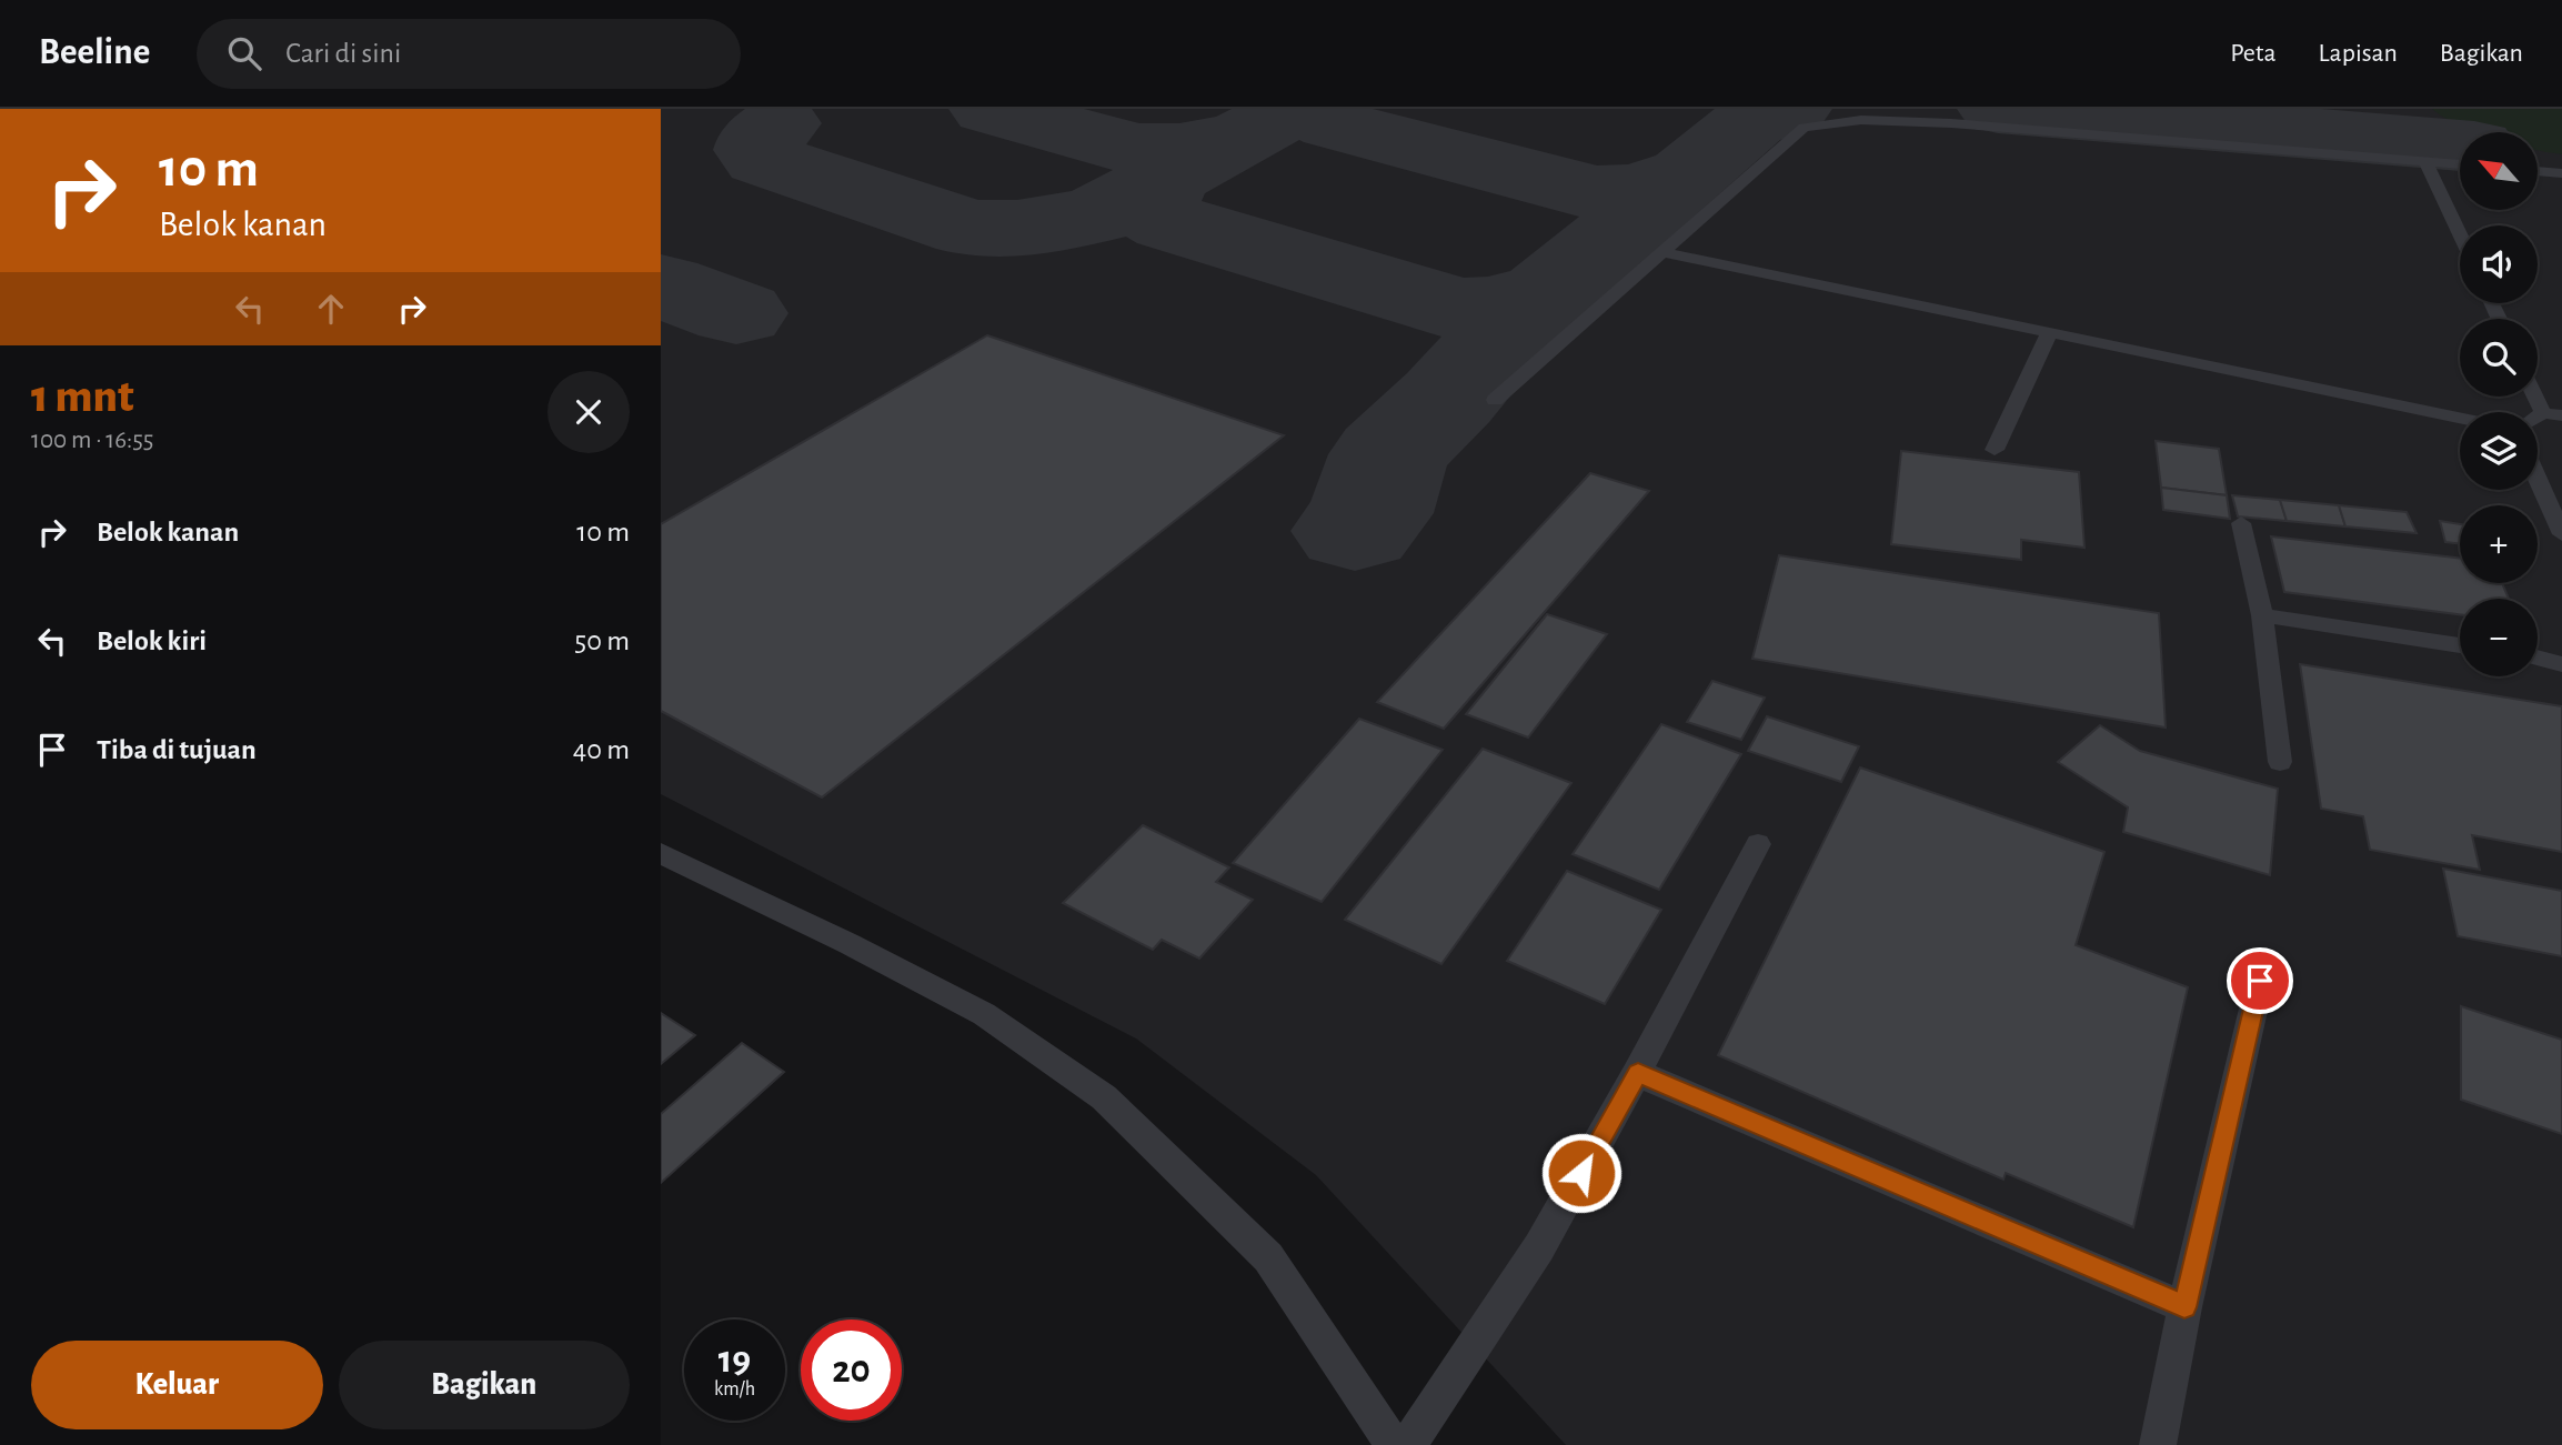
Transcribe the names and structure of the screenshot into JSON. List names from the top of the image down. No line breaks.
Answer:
{"north":"top left","page":{"header":"Beeline","search":"Cari di sini","nav":["Peta","Lapisan","Bagikan"],"turn":["10 m","Belok kanan"],"map_buttons":["+","−"],"heading":["1 mnt","100 m · 16:55"],"list":[{"name":"Belok kanan","value":"10 m"},{"name":"Belok kiri","value":"50 m"},{"name":"Tiba di tujuan","value":"40 m"}],"speed":"19 km/h","limit":"20","buttons":["Keluar","Bagikan"]}}
